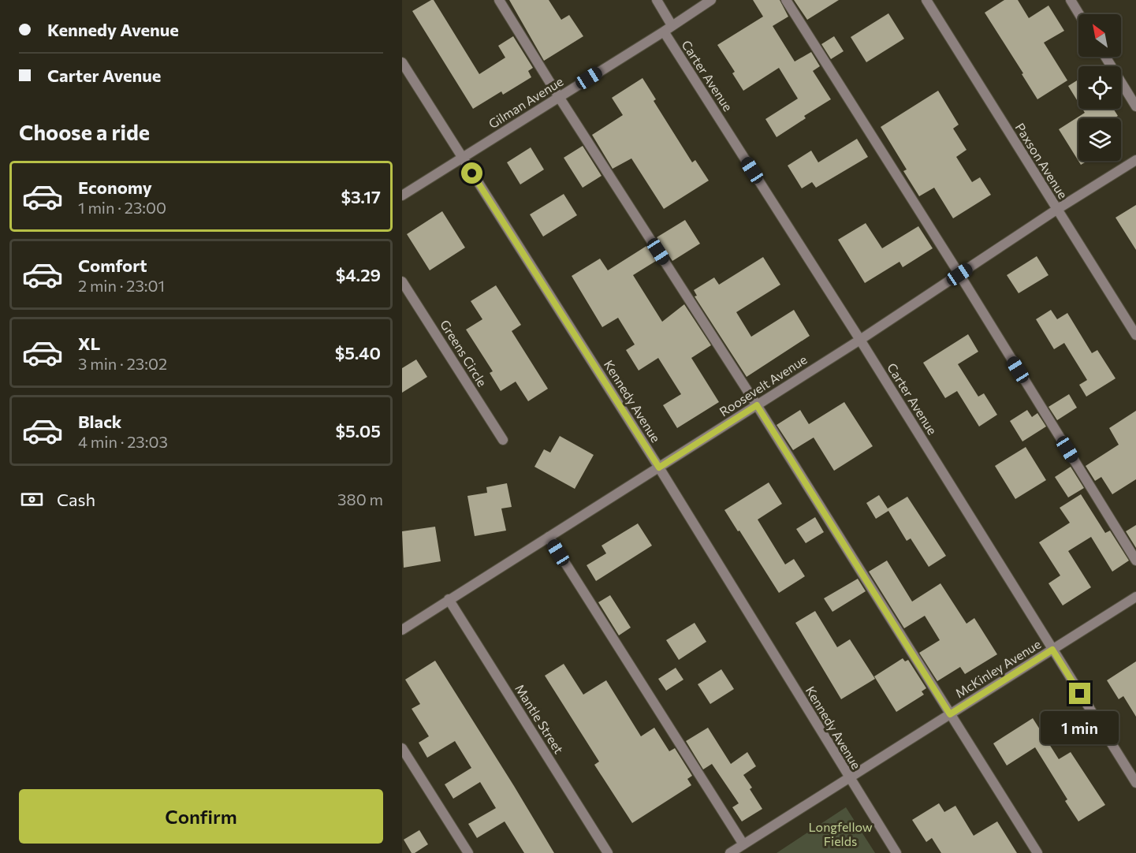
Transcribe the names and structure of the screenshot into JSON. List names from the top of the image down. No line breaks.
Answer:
{"streets":{"street":["Carter Avenue","Gilman Avenue","Paxson Avenue","Greens Circle","Roosevelt Avenue","Kennedy Avenue","McKinley Avenue","Mantle Street"]},"crossings":[["Carter Avenue","Gilman Avenue"],["Carter Avenue","Roosevelt Avenue"],["Carter Avenue","McKinley Avenue"],["Gilman Avenue","Kennedy Avenue"],["Paxson Avenue","Roosevelt Avenue"],["Roosevelt Avenue","Kennedy Avenue"],["Roosevelt Avenue","Mantle Street"],["Kennedy Avenue","McKinley Avenue"]],"parks":["Longfellow Fields"],"north":"top left","page":{"banner":["Kennedy Avenue","Carter Avenue"],"heading":"Choose a ride","list":[{"name":"Economy","note":"1 min · 23:00","value":"$3.17"},{"name":"Comfort","note":"2 min · 23:01","value":"$4.29"},{"name":"XL","note":"3 min · 23:02","value":"$5.40"},{"name":"Black","note":"4 min · 23:03","value":"$5.05"}],"pay":["Cash","380 m"],"bubble":"1 min","buttons":"Confirm"}}
